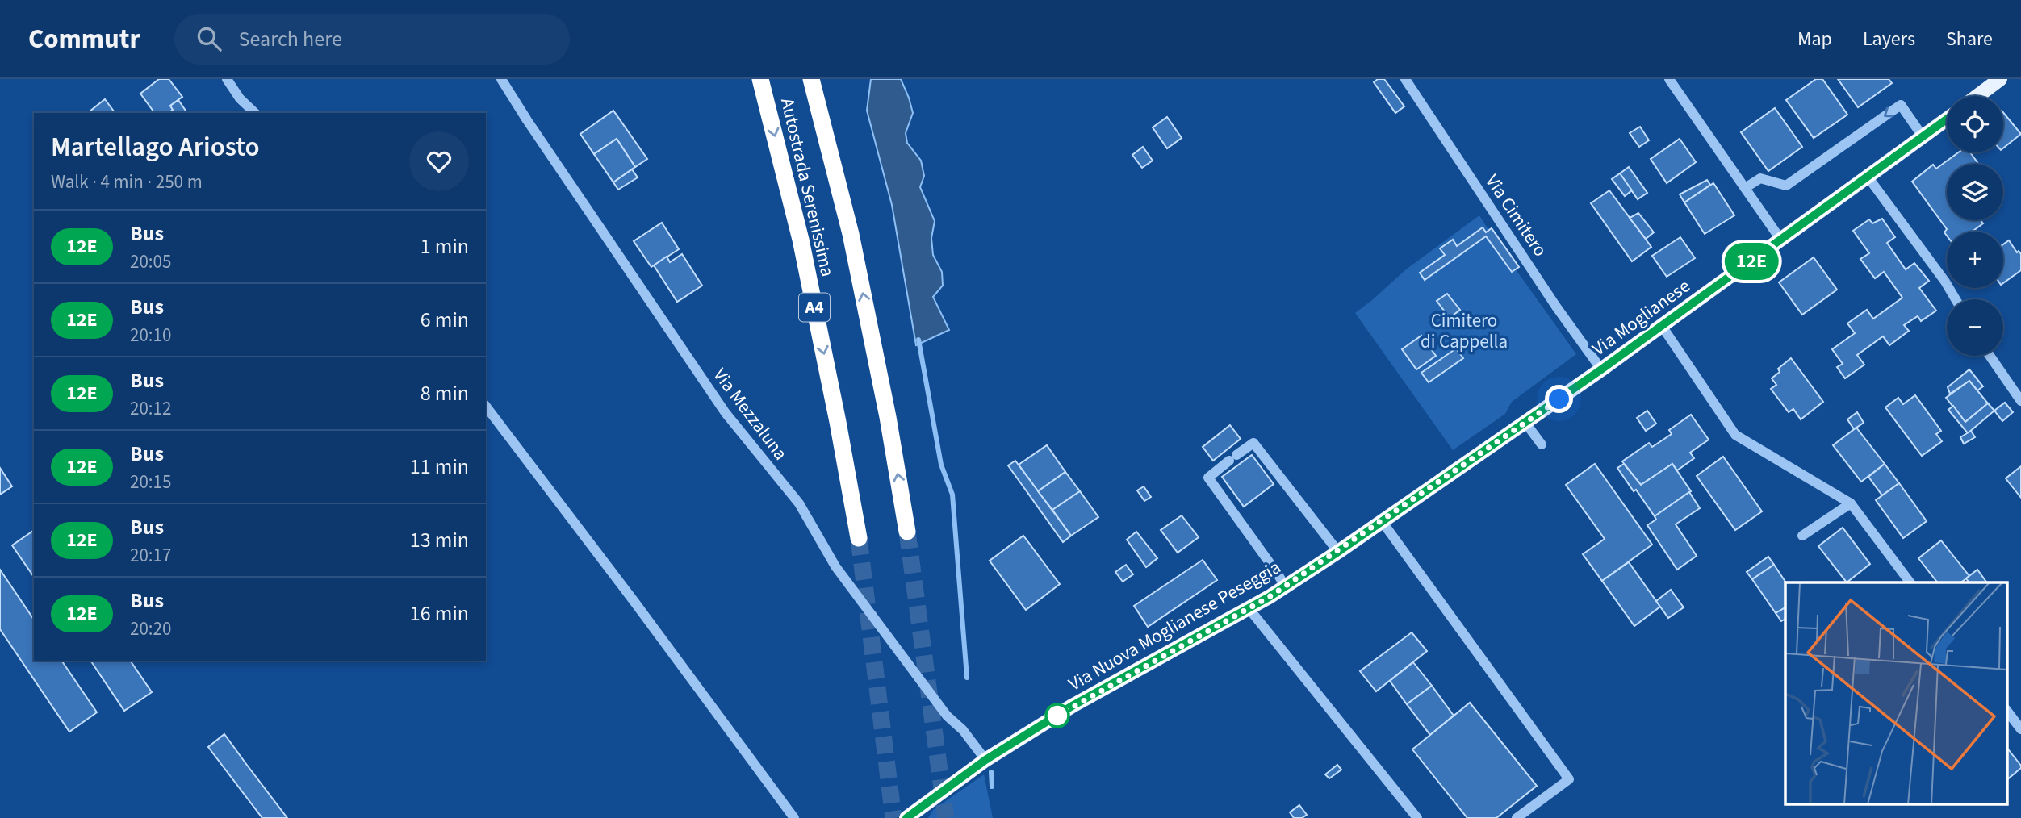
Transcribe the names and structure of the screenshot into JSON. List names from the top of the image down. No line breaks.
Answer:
{"streets":{"highway":["Autostrada Serenissima","A4"],"main road":["Via Moglianese","Via Nuova Moglianese Peseggia"],"street":["Via Cimitero","Via Mezzaluna"]},"crossings":[["Via Cimitero","Via Moglianese"],["Via Moglianese","Via Nuova Moglianese Peseggia"],["Via Mezzaluna","Via Nuova Moglianese Peseggia"]],"parks":["Cimitero di Cappella"],"lines":["bus line 12E"],"page":{"header":"Commutr","search":"Search here","nav":["Map","Layers","Share"],"on_map":"12E","map_buttons":["+","−"],"heading":["Martellago Ariosto","Walk · 4 min · 250 m"],"list":[{"mark":"12E","name":"Bus","note":"20:05","value":"1 min"},{"mark":"12E","name":"Bus","note":"20:10","value":"6 min"},{"mark":"12E","name":"Bus","note":"20:12","value":"8 min"},{"mark":"12E","name":"Bus","note":"20:15","value":"11 min"},{"mark":"12E","name":"Bus","note":"20:17","value":"13 min"},{"mark":"12E","name":"Bus","note":"20:20","value":"16 min"}]}}
